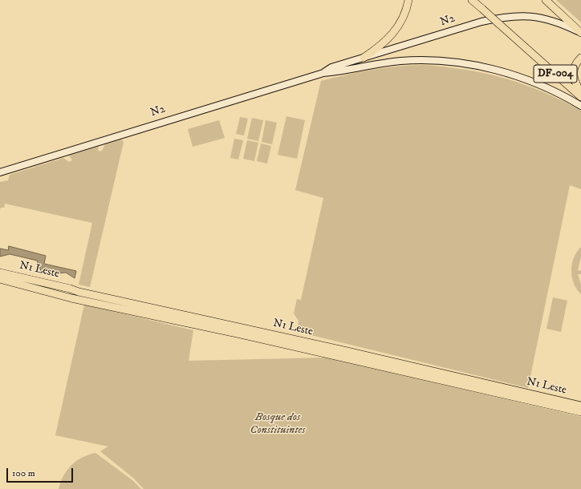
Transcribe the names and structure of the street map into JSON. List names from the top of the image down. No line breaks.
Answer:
{"streets":{"highway":["DF-004","N1 Leste"],"main road":["N2"]},"parks":["Bosque dos Constituintes"],"scale_bar":"100 m"}
